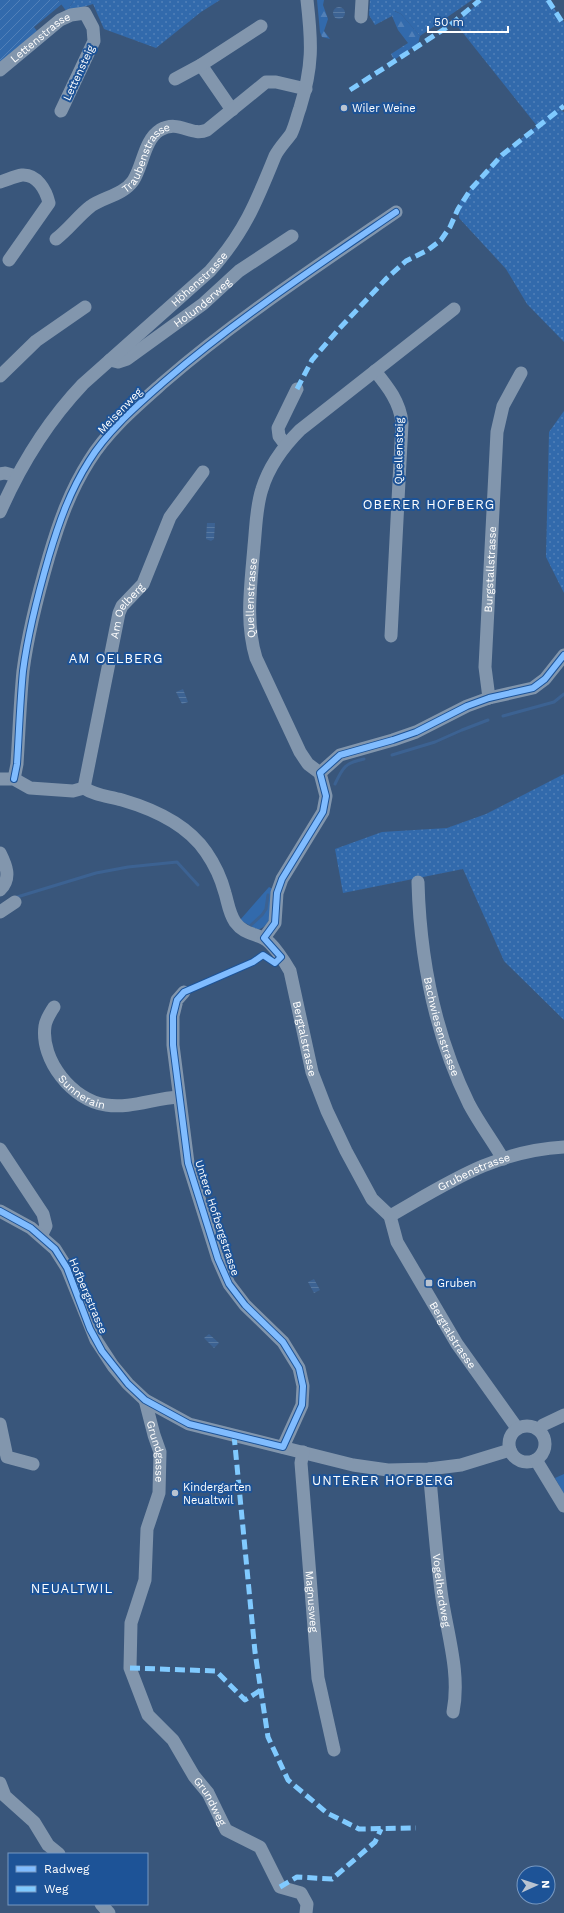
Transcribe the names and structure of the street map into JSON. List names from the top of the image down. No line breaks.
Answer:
{"streets":{"street":["Lettenstrasse","Lettensteig","Traubenstrasse","Höhenstrasse","Holunderweg","Meisenweg","Quellensteig","Burgstallstrasse","Quellenstrasse","Am Oelberg","Bachwiesenstrasse","Bergtalstrasse","Sunnerain","Grubenstrasse","Untere Hofbergstrasse","Hofbergstrasse","Grundgasse","Vogelherdweg","Magnusweg","Grundweg"]},"crossings":[["Lettenstrasse","Lettensteig"],["Traubenstrasse","Höhenstrasse"],["Höhenstrasse","Holunderweg"],["Quellensteig","Quellenstrasse"],["Am Oelberg","Bergtalstrasse"],["Bachwiesenstrasse","Grubenstrasse"],["Bergtalstrasse","Grubenstrasse"],["Bergtalstrasse","Hofbergstrasse"],["Sunnerain","Untere Hofbergstrasse"],["Untere Hofbergstrasse","Hofbergstrasse"],["Hofbergstrasse","Grundgasse"],["Hofbergstrasse","Vogelherdweg"],["Hofbergstrasse","Magnusweg"],["Grundgasse","Grundweg"]],"districts":["OBERER HOFBERG","AM OELBERG","UNTERER HOFBERG","NEUALTWIL"],"places":{"other":["Wiler Weine","Kindergarten Neualtwil"],"transit":["Gruben"]},"legend":["Radweg","Weg"],"scale_bar":"50 m","north":"right"}
